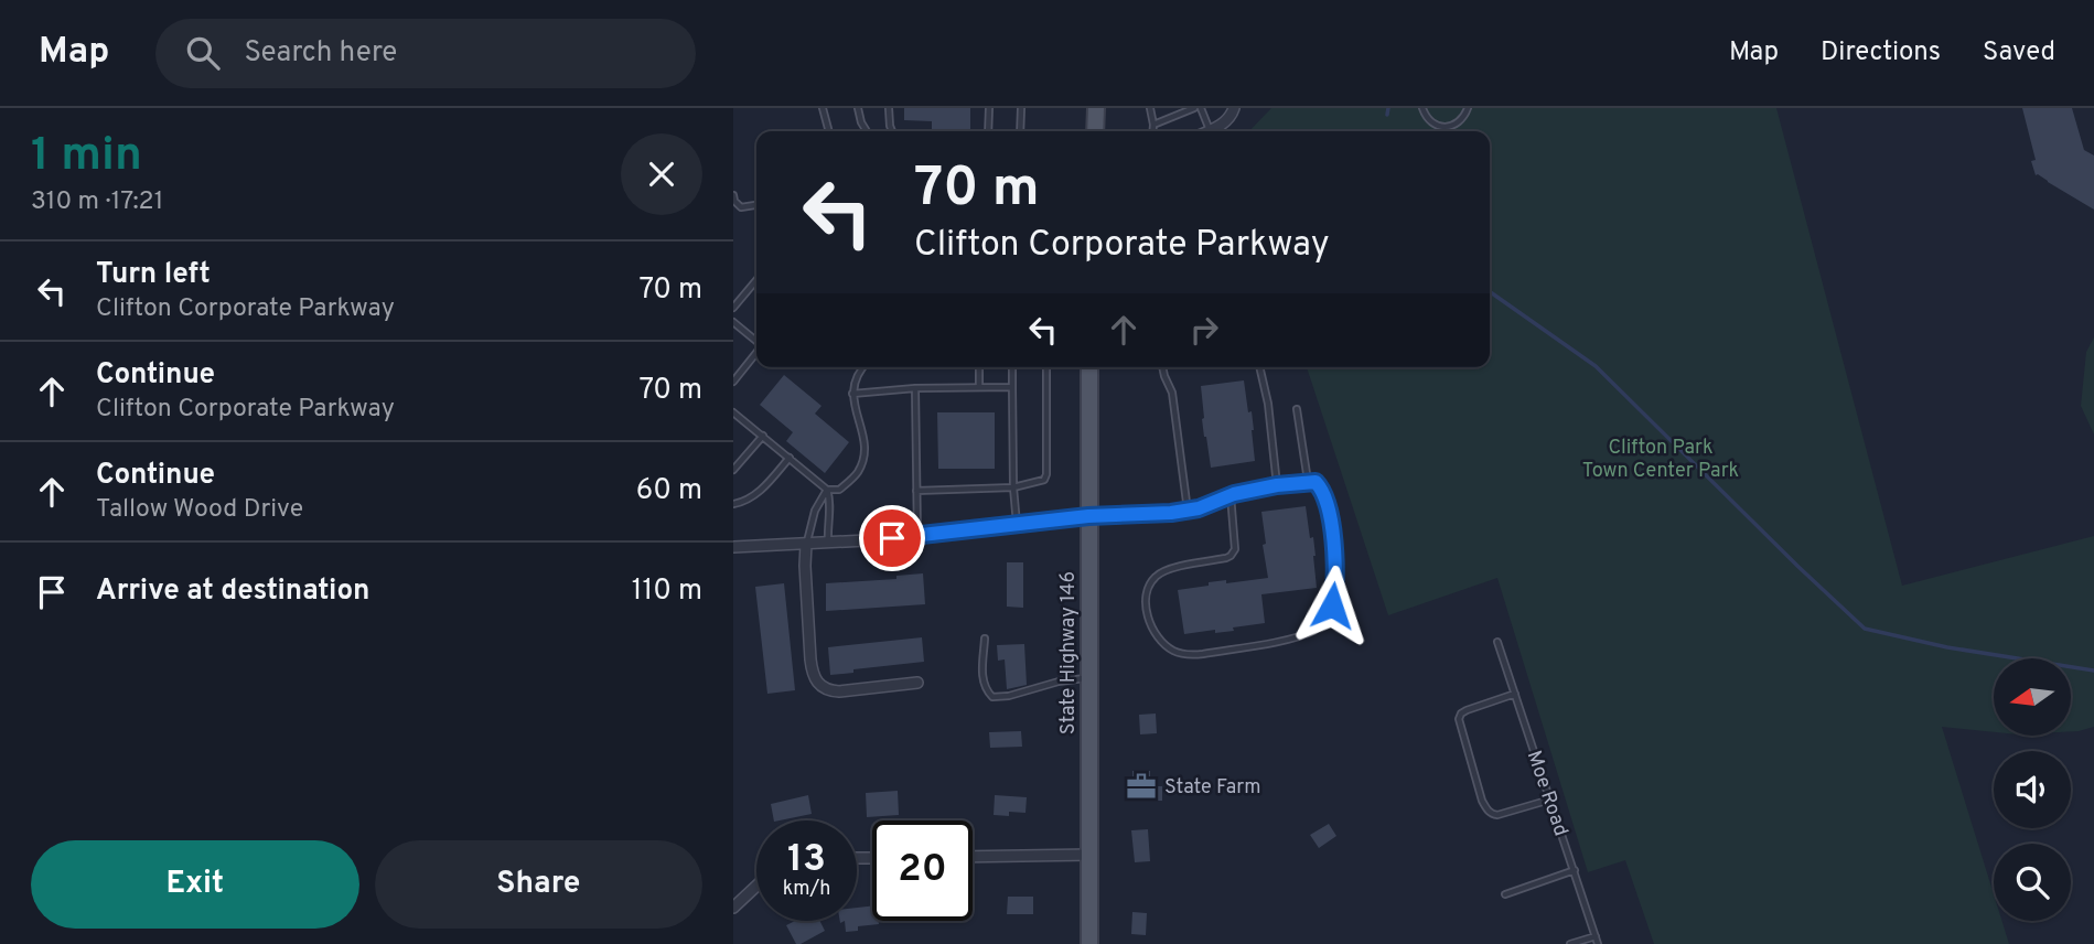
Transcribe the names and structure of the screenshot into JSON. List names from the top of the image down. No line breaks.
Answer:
{"streets":{"main road":["State Highway 146"],"lane":["Moe Road"]},"parks":["Clifton Park Town Center Park"],"places":{"office":["State Farm"]},"north":"left","page":{"header":"Map","search":"Search here","nav":["Map","Directions","Saved"],"heading":["1 min","310 m · 17:21"],"turn":["70 m","Clifton Corporate Parkway"],"list":[{"name":"Turn left","note":"Clifton Corporate Parkway","value":"70 m"},{"name":"Continue","note":"Clifton Corporate Parkway","value":"70 m"},{"name":"Continue","note":"Tallow Wood Drive","value":"60 m"},{"name":"Arrive at destination","value":"110 m"}],"speed":"13 km/h","limit":"20","buttons":["Exit","Share"]}}
